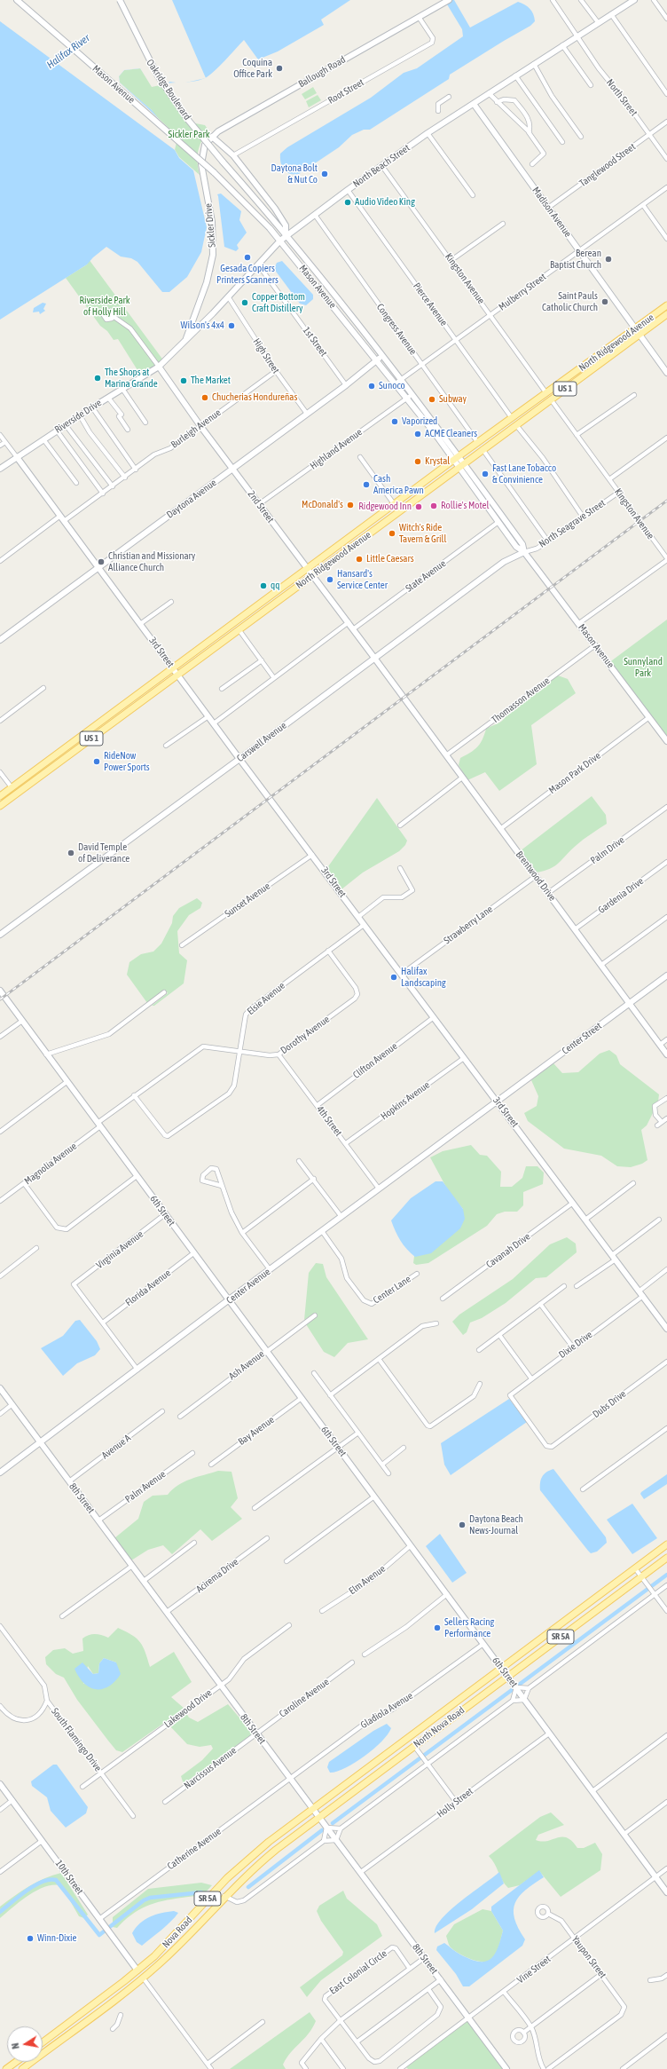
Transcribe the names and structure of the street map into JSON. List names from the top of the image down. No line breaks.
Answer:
{"streets":{"main road":["North Ridgewood Avenue","US 1","SR 5A","North Nova Road","Nova Road"],"street":["Ballough Road","Mason Avenue","Oakridge Boulevard","Root Street","North Street","Tanglewood Street","North Beach Street","Madison Avenue","Sickler Drive","Kingston Avenue","Mulberry Street","Pierce Avenue","Congress Avenue","1st Street","High Street","Riverside Drive","Burleigh Avenue","Highland Avenue","Daytona Avenue","2nd Street","North Seagrave Street","State Avenue","3rd Street","Thomasson Avenue","Carswell Avenue","Mason Park Drive","Palm Drive","Brentwood Drive","Gardenia Drive","Sunset Avenue","Strawberry Lane","Elsie Avenue","Dorothy Avenue","Center Street","Clifton Avenue","Hopkins Avenue","4th Street","Magnolia Avenue","6th Street","Virginia Avenue","Cavanah Drive","Center Avenue","Florida Avenue","Center Lane","Dixie Drive","Ash Avenue","Dubs Drive","Bay Avenue","Avenue A","Palm Avenue","8th Street","Acirema Drive","Elm Avenue","Caroline Avenue","Lakewood Drive","Gladiola Avenue","South Flamingo Drive","Narcissus Avenue","Holly Street","Catherine Avenue","10th Street","Yaupon Street","Vine Street","East Colonial Circle"]},"crossings":[["Ballough Road","Root Street"],["Ballough Road","Sickler Drive"],["Mason Avenue","Oakridge Boulevard"],["Mason Avenue","North Beach Street"],["Mason Avenue","Mulberry Street"],["Mason Avenue","North Ridgewood Avenue"],["Mason Avenue","Highland Avenue"],["Mason Avenue","Daytona Avenue"],["Mason Avenue","North Seagrave Street"],["Mason Avenue","State Avenue"],["Mason Avenue","Thomasson Avenue"],["Mason Avenue","Carswell Avenue"],["Mason Avenue","Mason Park Drive"],["Oakridge Boulevard","North Beach Street"],["North Street","Tanglewood Street"],["North Street","North Beach Street"],["Tanglewood Street","Madison Avenue"],["North Beach Street","Madison Avenue"],["North Beach Street","Sickler Drive"],["North Beach Street","Kingston Avenue"],["North Beach Street","Pierce Avenue"],["North Beach Street","Congress Avenue"],["North Beach Street","1st Street"],["North Beach Street","High Street"],["North Beach Street","Riverside Drive"],["North Beach Street","2nd Street"],["Madison Avenue","Mulberry Street"],["Madison Avenue","North Ridgewood Avenue"],["Kingston Avenue","Mulberry Street"],["Kingston Avenue","North Ridgewood Avenue"],["Kingston Avenue","North Seagrave Street"],["Mulberry Street","Pierce Avenue"],["Mulberry Street","Congress Avenue"],["Pierce Avenue","North Ridgewood Avenue"],["Congress Avenue","North Ridgewood Avenue"],["1st Street","Daytona Avenue"],["North Ridgewood Avenue","2nd Street"],["North Ridgewood Avenue","3rd Street"],["High Street","Burleigh Avenue"],["High Street","Daytona Avenue"],["Riverside Drive","2nd Street"],["Riverside Drive","3rd Street"],["Burleigh Avenue","2nd Street"],["Burleigh Avenue","3rd Street"],["Highland Avenue","2nd Street"],["Daytona Avenue","2nd Street"],["Daytona Avenue","3rd Street"],["2nd Street","State Avenue"],["2nd Street","Carswell Avenue"],["2nd Street","Brentwood Drive"],["North Seagrave Street","Carswell Avenue"],["3rd Street","Carswell Avenue"],["3rd Street","Sunset Avenue"],["3rd Street","Strawberry Lane"],["3rd Street","Elsie Avenue"],["3rd Street","Center Street"],["3rd Street","Clifton Avenue"],["3rd Street","Hopkins Avenue"],["3rd Street","Cavanah Drive"],["3rd Street","Center Avenue"],["3rd Street","Dixie Drive"],["Thomasson Avenue","Brentwood Drive"],["Mason Park Drive","Brentwood Drive"],["Palm Drive","Brentwood Drive"],["Brentwood Drive","Gardenia Drive"],["Brentwood Drive","Strawberry Lane"],["Brentwood Drive","Center Street"],["Elsie Avenue","Dorothy Avenue"],["Dorothy Avenue","4th Street"],["Center Street","Center Avenue"],["Clifton Avenue","4th Street"],["Hopkins Avenue","4th Street"],["4th Street","Center Avenue"],["Magnolia Avenue","6th Street"],["6th Street","Virginia Avenue"],["6th Street","Center Avenue"],["6th Street","Florida Avenue"],["6th Street","Ash Avenue"],["6th Street","Bay Avenue"],["6th Street","Elm Avenue"],["6th Street","Gladiola Avenue"],["6th Street","North Nova Road"],["6th Street","Holly Street"],["6th Street","Vine Street"],["Virginia Avenue","Florida Avenue"],["Center Avenue","Center Lane"],["Center Avenue","8th Street"],["Dixie Drive","Dubs Drive"],["Avenue A","8th Street"],["Palm Avenue","8th Street"],["8th Street","Acirema Drive"],["8th Street","Caroline Avenue"],["8th Street","Lakewood Drive"],["8th Street","Gladiola Avenue"],["8th Street","North Nova Road"],["8th Street","Narcissus Avenue"],["8th Street","Holly Street"],["8th Street","Catherine Avenue"],["8th Street","Nova Road"],["8th Street","Vine Street"],["Caroline Avenue","Narcissus Avenue"],["Lakewood Drive","South Flamingo Drive"],["Gladiola Avenue","Catherine Avenue"],["North Nova Road","Nova Road"],["Catherine Avenue","10th Street"],["10th Street","Nova Road"],["Yaupon Street","Vine Street"]],"water":["Halifax River"],"parks":["Sickler Park","Riverside Park of Holly Hill","Sunnyland Park"],"places":["Coquina Office Park","Daytona Bolt & Nut Co","Audio Video King","Gesada Copiers Printers Scanners","Berean Baptist Church","Saint Pauls Catholic Church","Copper Bottom Craft Distillery","Wilson's 4x4","The Shops at Marina Grande","The Market","Sunoco","Chucherias Hondureñas","Subway","Vaporized","ACME Cleaners","Krystal","Fast Lane Tobacco & Convinience","Cash America Pawn","McDonald's","Rollie's Motel","Ridgewood Inn","Witch's Ride Tavern & Grill","Little Caesars","Christian and Missionary Alliance Church","Hansard's Service Center","qq","RideNow Power Sports","David Temple of Deliverance","Halifax Landscaping","Daytona Beach News-Journal","Sellers Racing Performance","Winn-Dixie"],"north":"left"}
